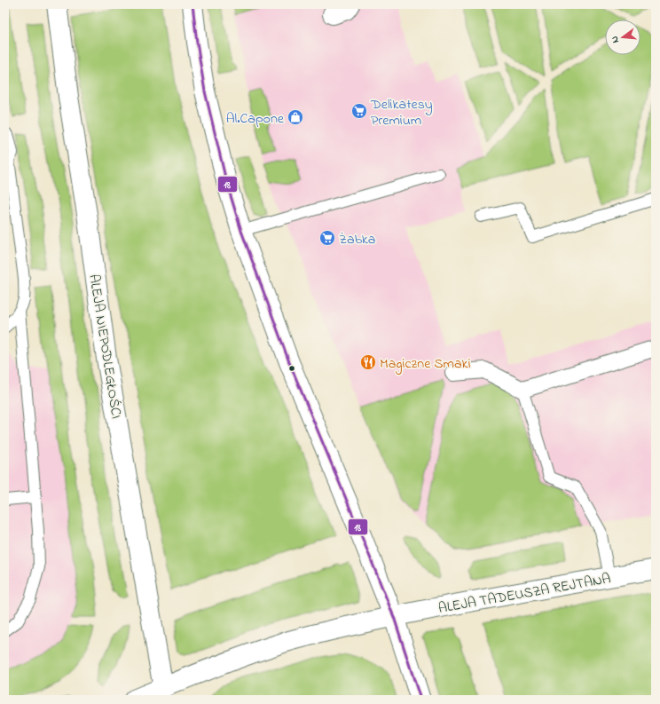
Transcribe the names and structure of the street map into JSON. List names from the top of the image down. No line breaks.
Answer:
{"streets":{"street":["ALEJA NIEPODLEGŁOŚCI","ALEJA TADEUSZA REJTANA"]},"crossings":[["ALEJA NIEPODLEGŁOŚCI","ALEJA TADEUSZA REJTANA"]],"places":{"supermarket":["Delikatesy Premium","Żabka"],"shop":["Al.Capone"],"restaurant":["Magiczne Smaki"]},"lines":["transit line 18"],"north":"left"}
